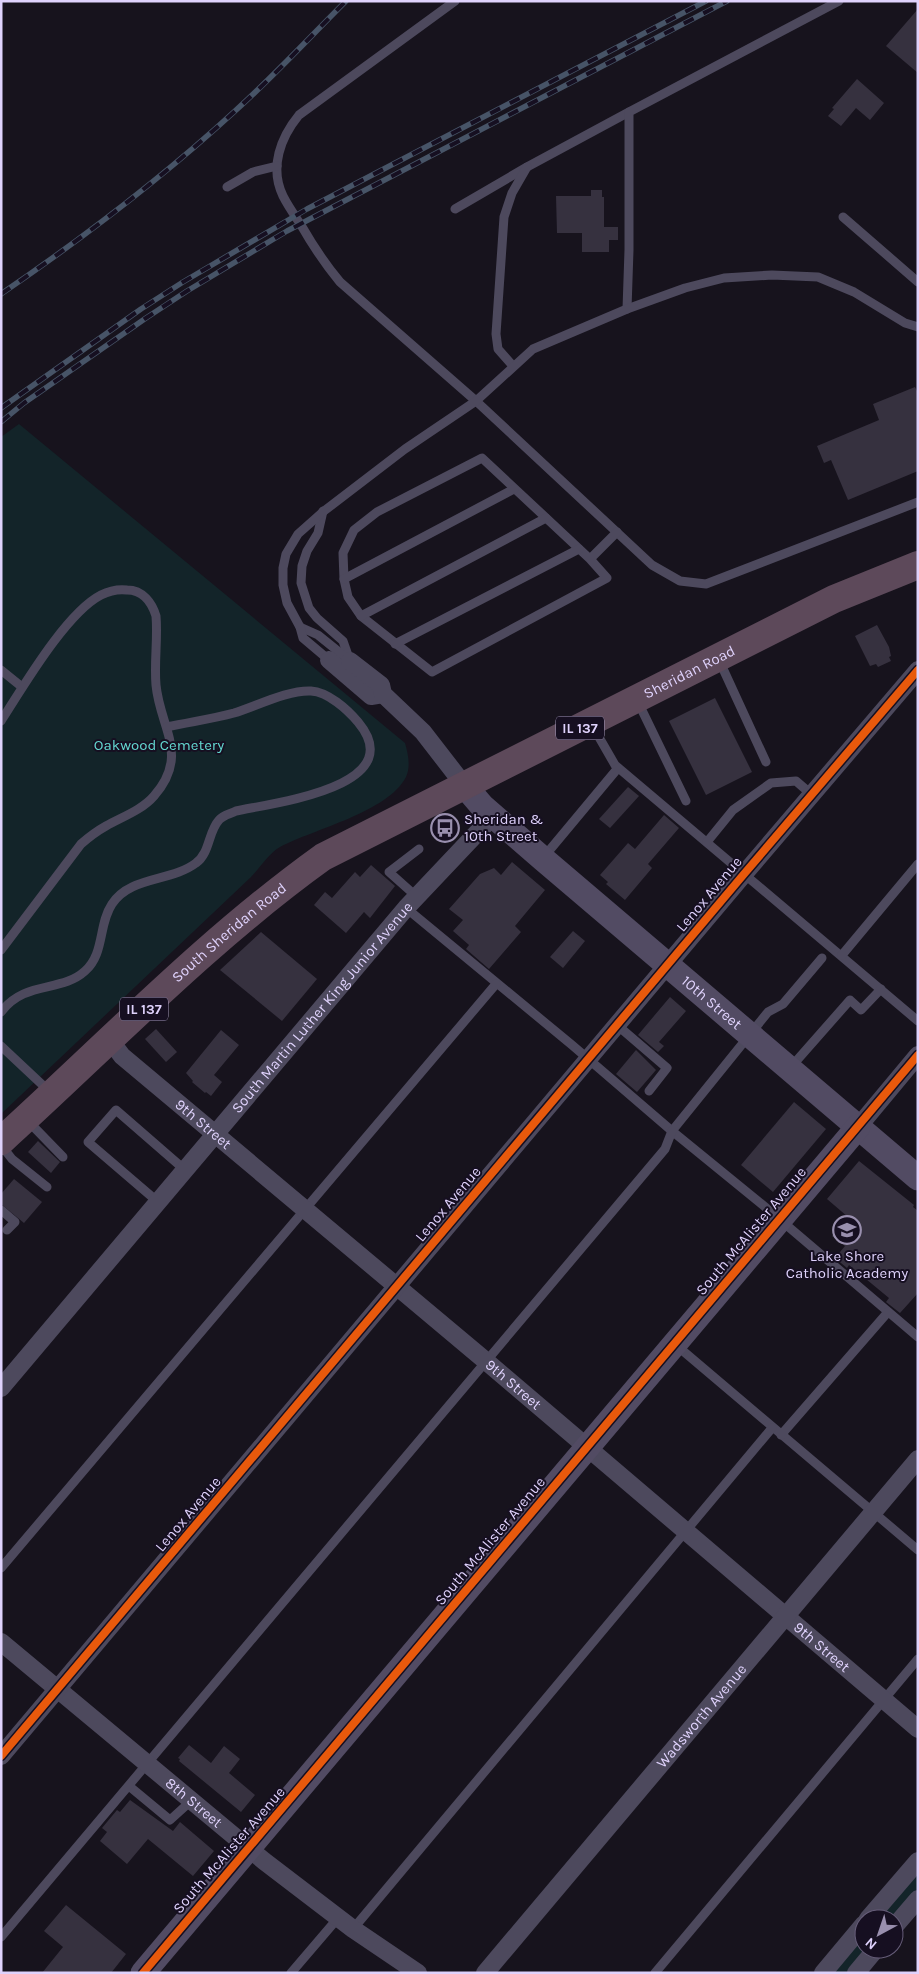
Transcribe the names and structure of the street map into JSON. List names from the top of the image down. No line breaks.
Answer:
{"streets":{"highway":["Sheridan Road","IL 137","South Sheridan Road"],"street":["Lenox Avenue","10th Street","South Martin Luther King Junior Avenue","9th Street","South McAlister Avenue","Wadsworth Avenue","8th Street"]},"crossings":[["Sheridan Road","South Sheridan Road"],["Sheridan Road","10th Street"],["Lenox Avenue","10th Street"],["Lenox Avenue","9th Street"],["Lenox Avenue","8th Street"],["South Sheridan Road","10th Street"],["South Sheridan Road","9th Street"],["10th Street","South Martin Luther King Junior Avenue"],["10th Street","South McAlister Avenue"],["South Martin Luther King Junior Avenue","9th Street"],["9th Street","South McAlister Avenue"],["9th Street","Wadsworth Avenue"],["South McAlister Avenue","8th Street"]],"parks":["Oakwood Cemetery"],"places":{"bus stop":["Sheridan & 10th Street"],"school or university":["Lake Shore Catholic Academy"]},"north":"bottom left"}
